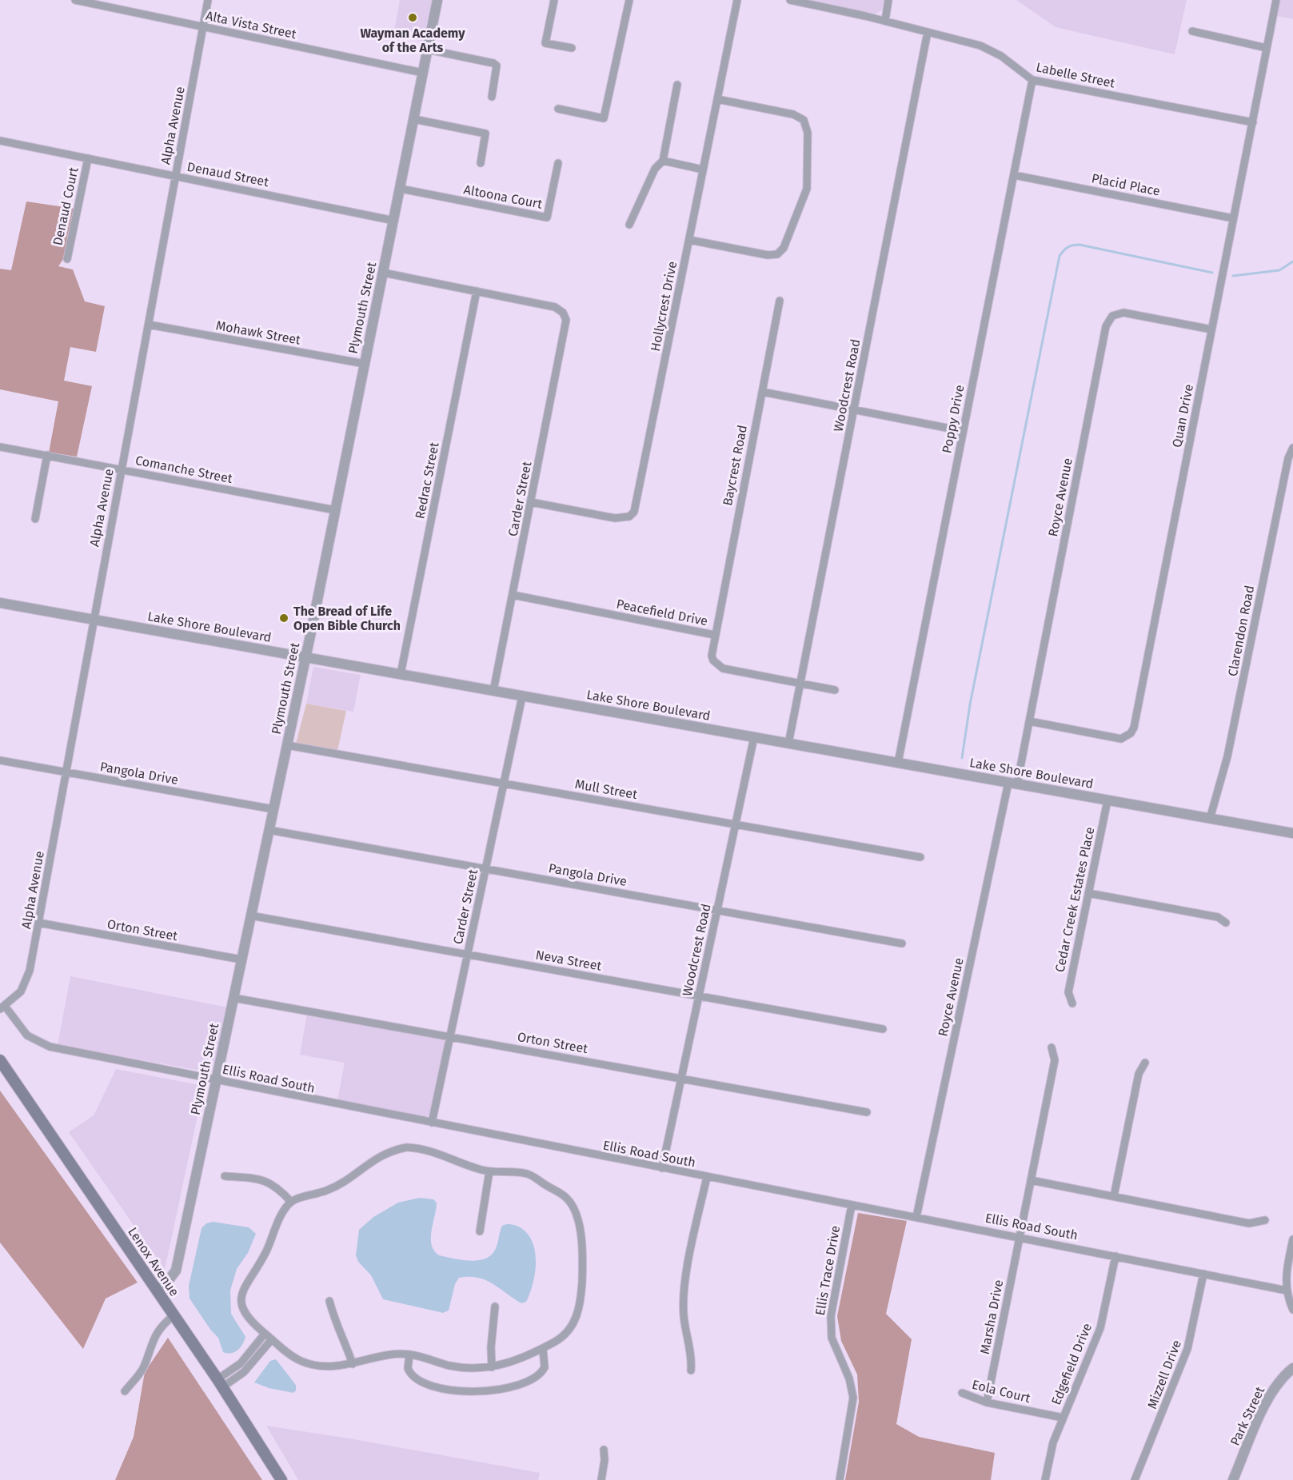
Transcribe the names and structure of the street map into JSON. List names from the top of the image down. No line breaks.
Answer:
{"streets":{"main road":["Lenox Avenue"],"street":["Alta Vista Street","Labelle Street","Alpha Avenue","Denaud Street","Placid Place","Altoona Court","Denaud Court","Hollycrest Drive","Plymouth Street","Mohawk Street","Woodcrest Road","Quan Drive","Poppy Drive","Baycrest Road","Comanche Street","Redrac Street","Royce Avenue","Carder Street","Peacefield Drive","Lake Shore Boulevard","Clarendon Road","Pangola Drive","Mull Street","Cedar Creek Estates Place","Orton Street","Neva Street","Ellis Road South","Ellis Trace Drive","Marsha Drive","Edgefield Drive","Mizzell Drive","Eola Court","Park Street"]},"crossings":[["Alta Vista Street","Alpha Avenue"],["Alta Vista Street","Plymouth Street"],["Labelle Street","Woodcrest Road"],["Labelle Street","Quan Drive"],["Labelle Street","Poppy Drive"],["Alpha Avenue","Denaud Street"],["Alpha Avenue","Mohawk Street"],["Alpha Avenue","Comanche Street"],["Alpha Avenue","Lake Shore Boulevard"],["Alpha Avenue","Pangola Drive"],["Alpha Avenue","Orton Street"],["Alpha Avenue","Ellis Road South"],["Denaud Street","Denaud Court"],["Denaud Street","Plymouth Street"],["Placid Place","Quan Drive"],["Placid Place","Poppy Drive"],["Altoona Court","Plymouth Street"],["Hollycrest Drive","Carder Street"],["Plymouth Street","Mohawk Street"],["Plymouth Street","Comanche Street"],["Plymouth Street","Lake Shore Boulevard"],["Plymouth Street","Pangola Drive"],["Plymouth Street","Mull Street"],["Plymouth Street","Orton Street"],["Plymouth Street","Neva Street"],["Plymouth Street","Ellis Road South"],["Plymouth Street","Lenox Avenue"],["Woodcrest Road","Peacefield Drive"],["Woodcrest Road","Lake Shore Boulevard"],["Woodcrest Road","Pangola Drive"],["Woodcrest Road","Mull Street"],["Woodcrest Road","Orton Street"],["Woodcrest Road","Neva Street"],["Woodcrest Road","Ellis Road South"],["Quan Drive","Royce Avenue"],["Poppy Drive","Lake Shore Boulevard"],["Baycrest Road","Peacefield Drive"],["Redrac Street","Carder Street"],["Redrac Street","Lake Shore Boulevard"],["Royce Avenue","Lake Shore Boulevard"],["Royce Avenue","Ellis Road South"],["Carder Street","Peacefield Drive"],["Carder Street","Lake Shore Boulevard"],["Carder Street","Pangola Drive"],["Carder Street","Mull Street"],["Carder Street","Orton Street"],["Carder Street","Neva Street"],["Carder Street","Ellis Road South"],["Lake Shore Boulevard","Clarendon Road"],["Lake Shore Boulevard","Cedar Creek Estates Place"],["Ellis Road South","Ellis Trace Drive"],["Ellis Road South","Marsha Drive"],["Ellis Road South","Edgefield Drive"],["Ellis Road South","Mizzell Drive"],["Marsha Drive","Eola Court"],["Edgefield Drive","Eola Court"]],"places":["Wayman Academy of the Arts","The Bread of Life Open Bible Church"]}
